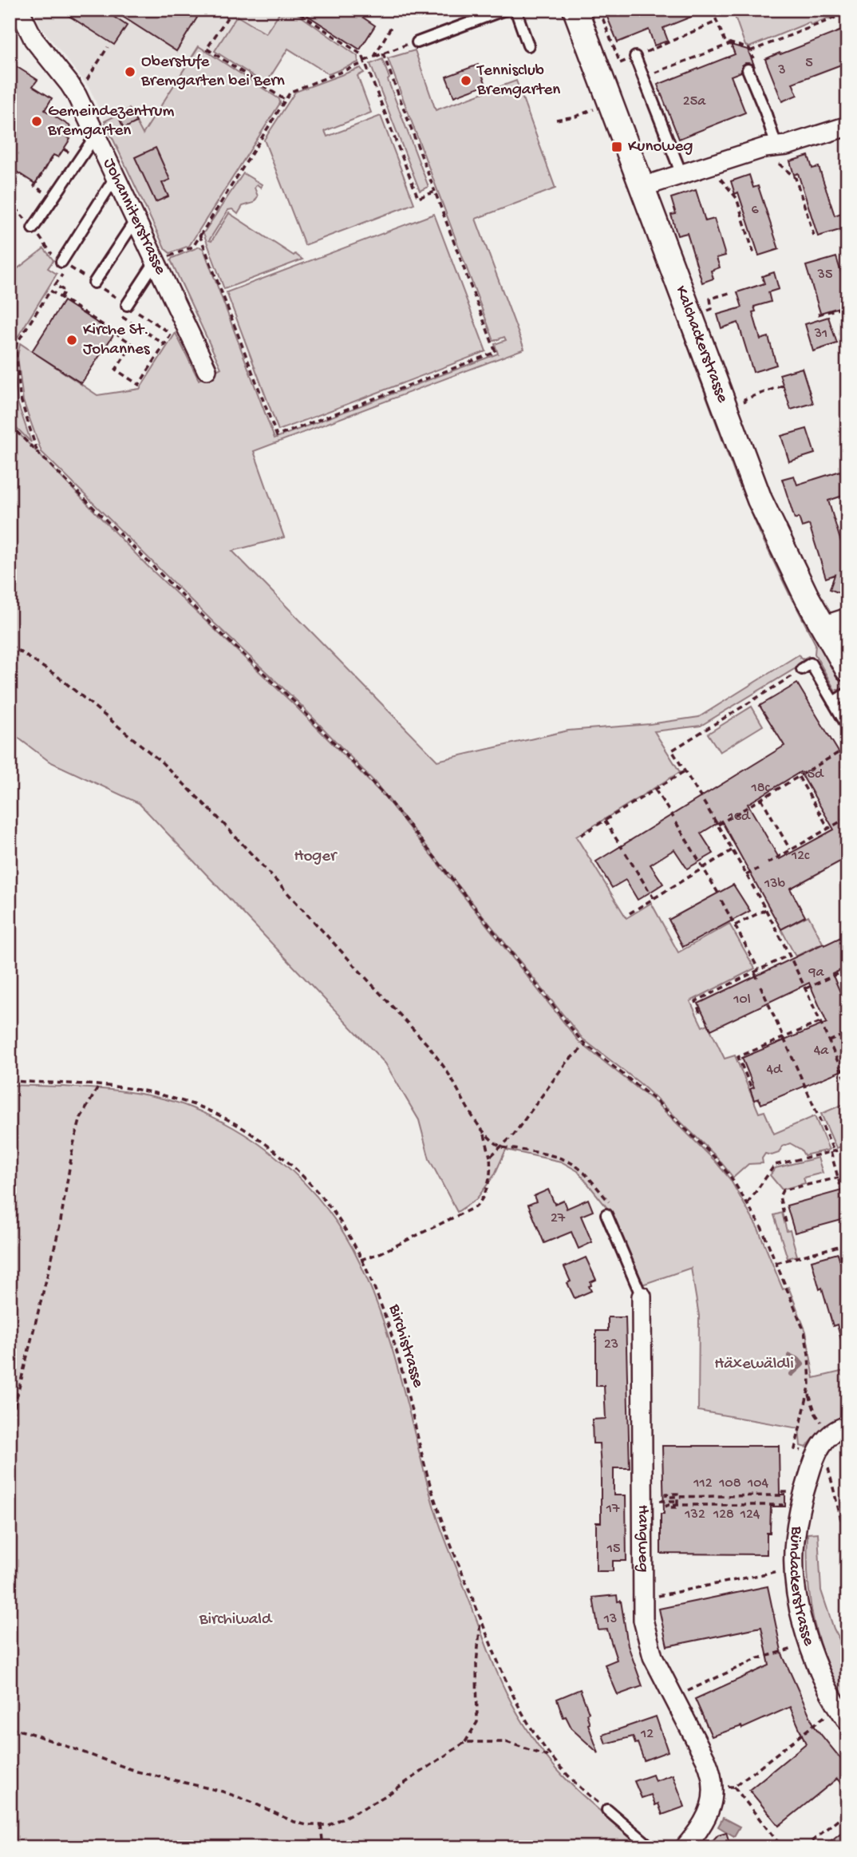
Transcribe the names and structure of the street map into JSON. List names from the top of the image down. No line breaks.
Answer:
{"streets":{"street":["Johanniterstrasse","Kalchackerstrasse","Hangweg","Bündackerstrasse"],"path":["Birchistrasse"]},"parks":["Hoger","Häxewäldli","Birchiwald"],"places":{"other":["Oberstufe Bremgarten bei Bern","Tennisclub Bremgarten","Gemeindezentrum Bremgarten","Kirche St. Johannes"],"transit":["Kunoweg"]},"house_numbers":["5","3","25a","6","35","31","15d","18c","16d","12c","13b","9a","10l","4a","4d","27","23","112","108","104","17","132","128","124","15","13","12"]}
